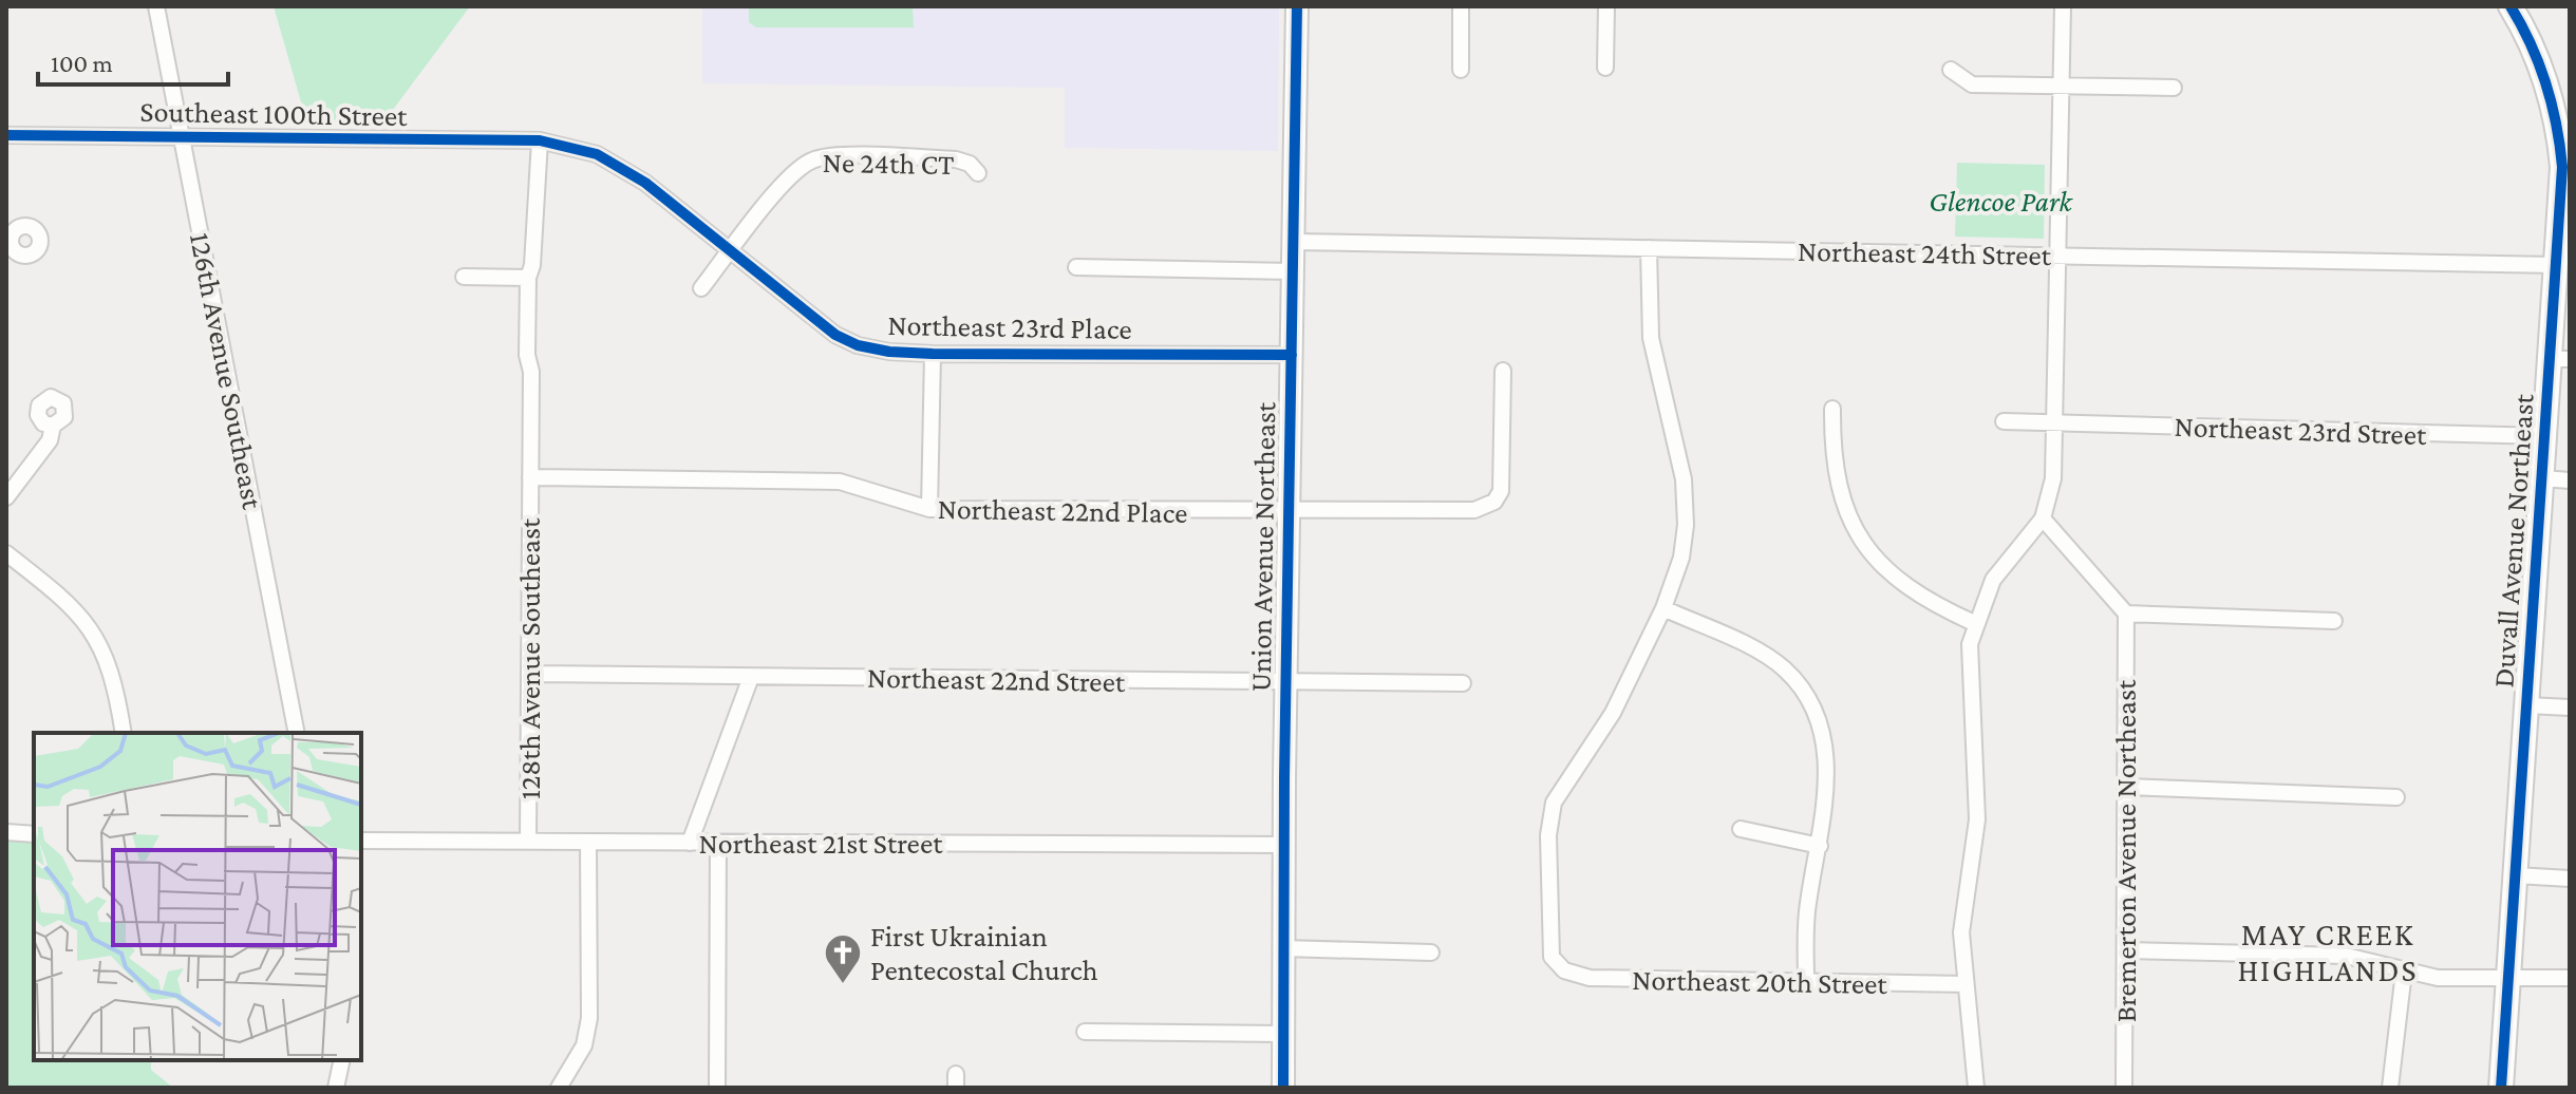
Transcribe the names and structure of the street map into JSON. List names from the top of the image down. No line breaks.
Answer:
{"streets":{"main road":["Duvall Avenue Northeast"],"street":["Southeast 100th Street","Ne 24th CT","Northeast 24th Street","Northeast 23rd Place","126th Avenue Southeast","Northeast 23rd Street","Northeast 22nd Place","Union Avenue Northeast","128th Avenue Southeast","Northeast 22nd Street","Northeast 21st Street","Bremerton Avenue Northeast","Northeast 20th Street"]},"crossings":[["Southeast 100th Street","Northeast 23rd Place"],["Southeast 100th Street","126th Avenue Southeast"],["Southeast 100th Street","128th Avenue Southeast"],["Ne 24th CT","Northeast 23rd Place"],["Northeast 24th Street","Duvall Avenue Northeast"],["Northeast 24th Street","Union Avenue Northeast"],["Northeast 23rd Place","Union Avenue Northeast"],["Northeast 23rd Place","128th Avenue Southeast"],["Northeast 23rd Street","Duvall Avenue Northeast"],["Northeast 22nd Place","Union Avenue Northeast"],["Northeast 22nd Place","128th Avenue Southeast"],["Union Avenue Northeast","Northeast 22nd Street"],["Union Avenue Northeast","Northeast 21st Street"],["128th Avenue Southeast","Northeast 22nd Street"],["128th Avenue Southeast","Northeast 21st Street"]],"districts":["MAY CREEK HIGHLANDS"],"parks":["Glencoe Park"],"places":{"church":["First Ukrainian Pentecostal Church"]},"scale_bar":"100 m"}
